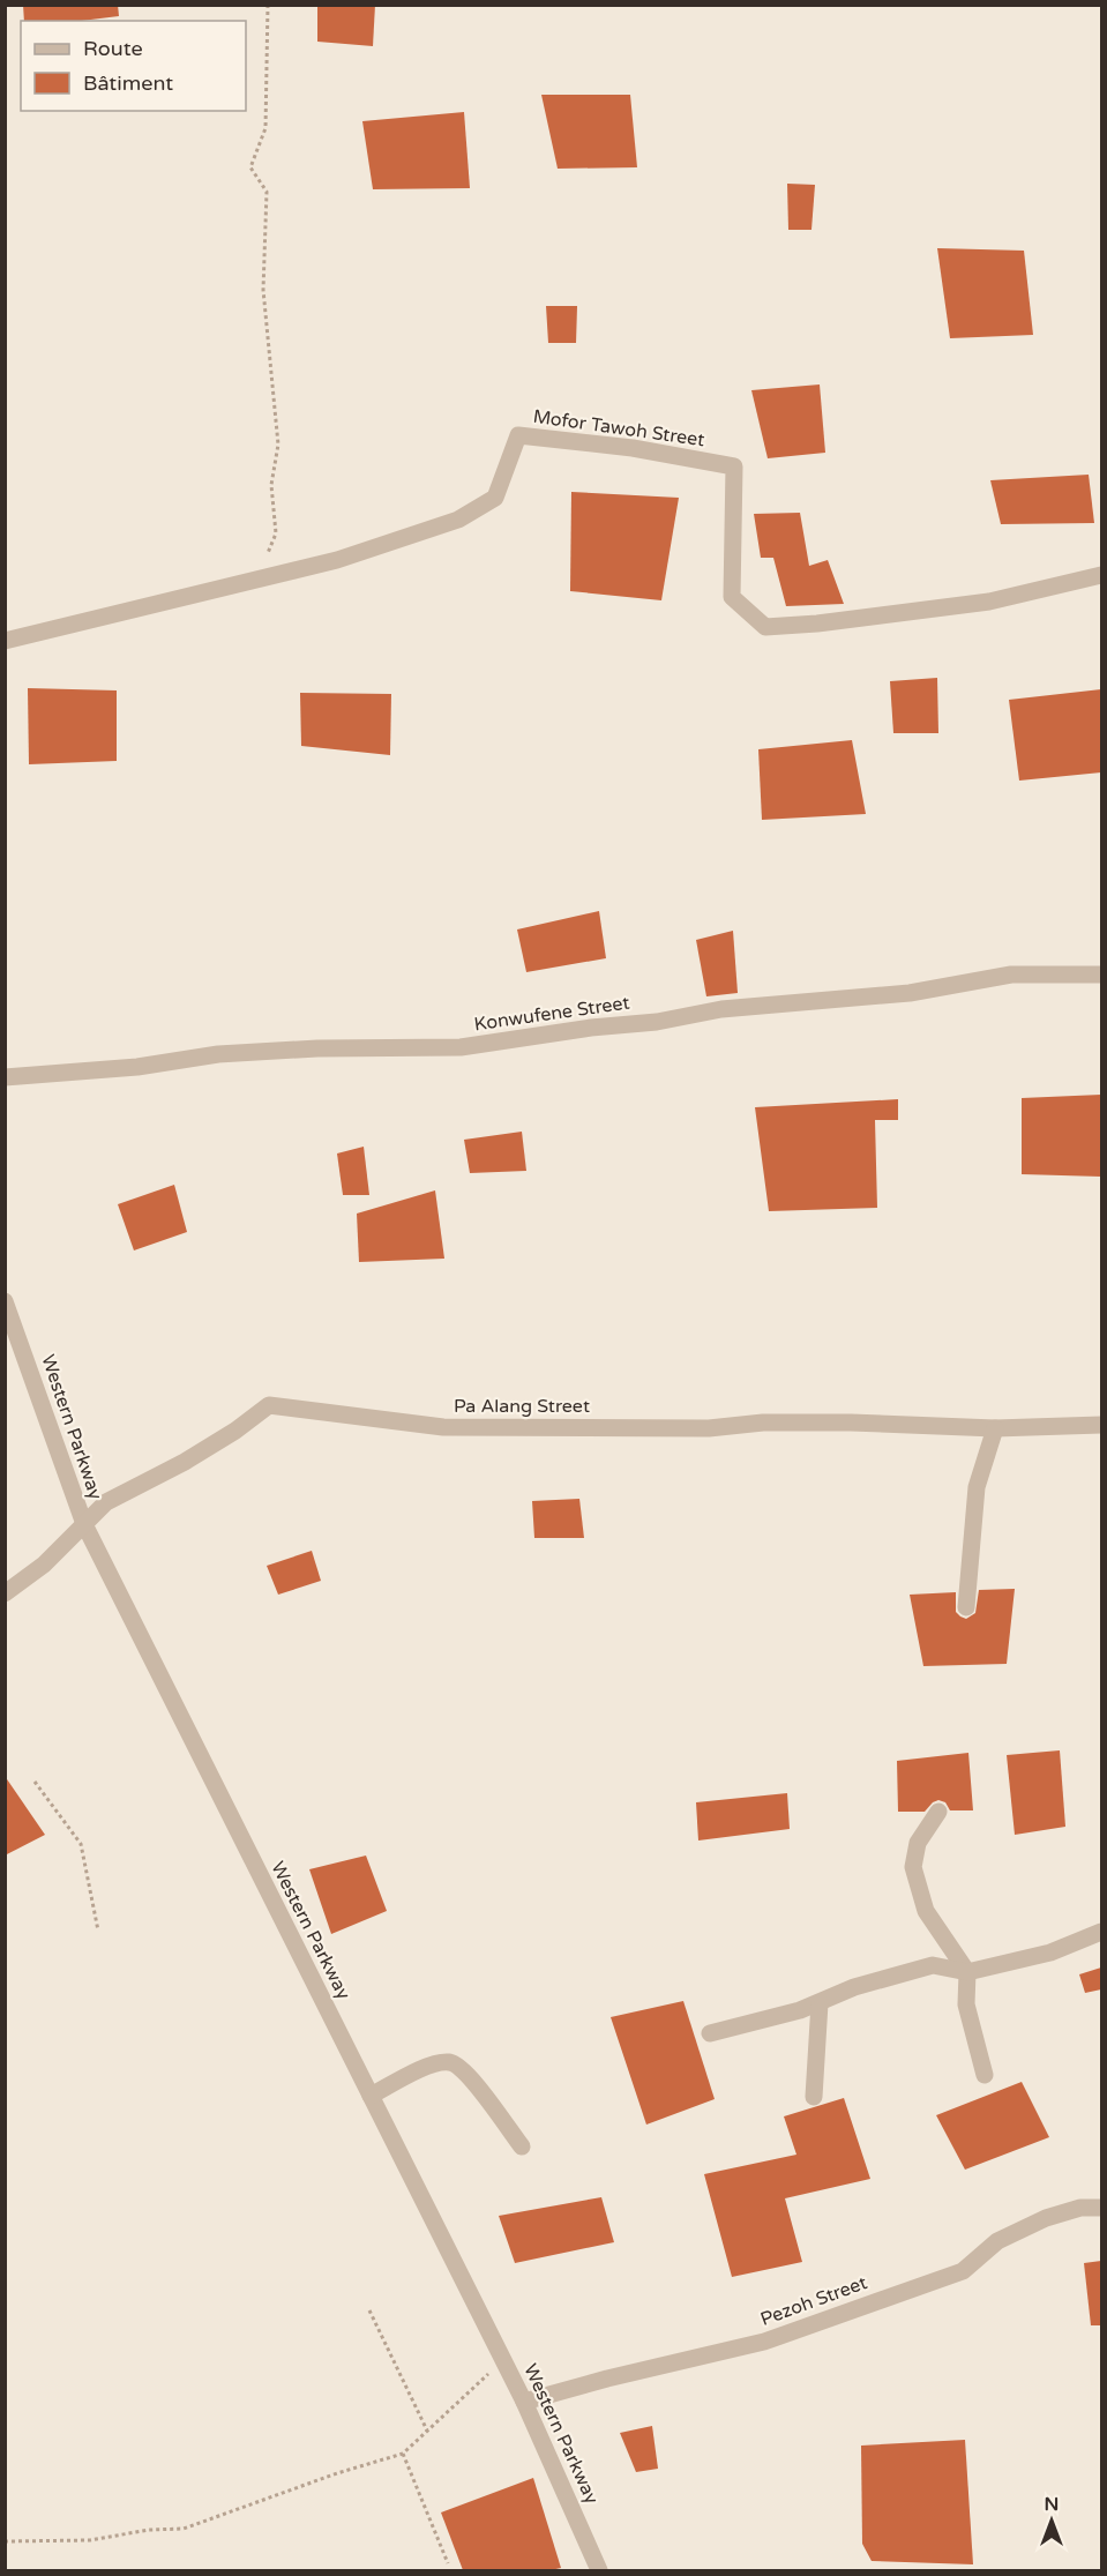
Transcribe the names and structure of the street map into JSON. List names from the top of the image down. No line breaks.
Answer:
{"streets":{"street":["Mofor Tawoh Street","Konwufene Street","Pa Alang Street","Western Parkway","Pezoh Street"]},"crossings":[["Pa Alang Street","Western Parkway"],["Western Parkway","Pezoh Street"]],"legend":["Route","Bâtiment"],"north":"top"}
